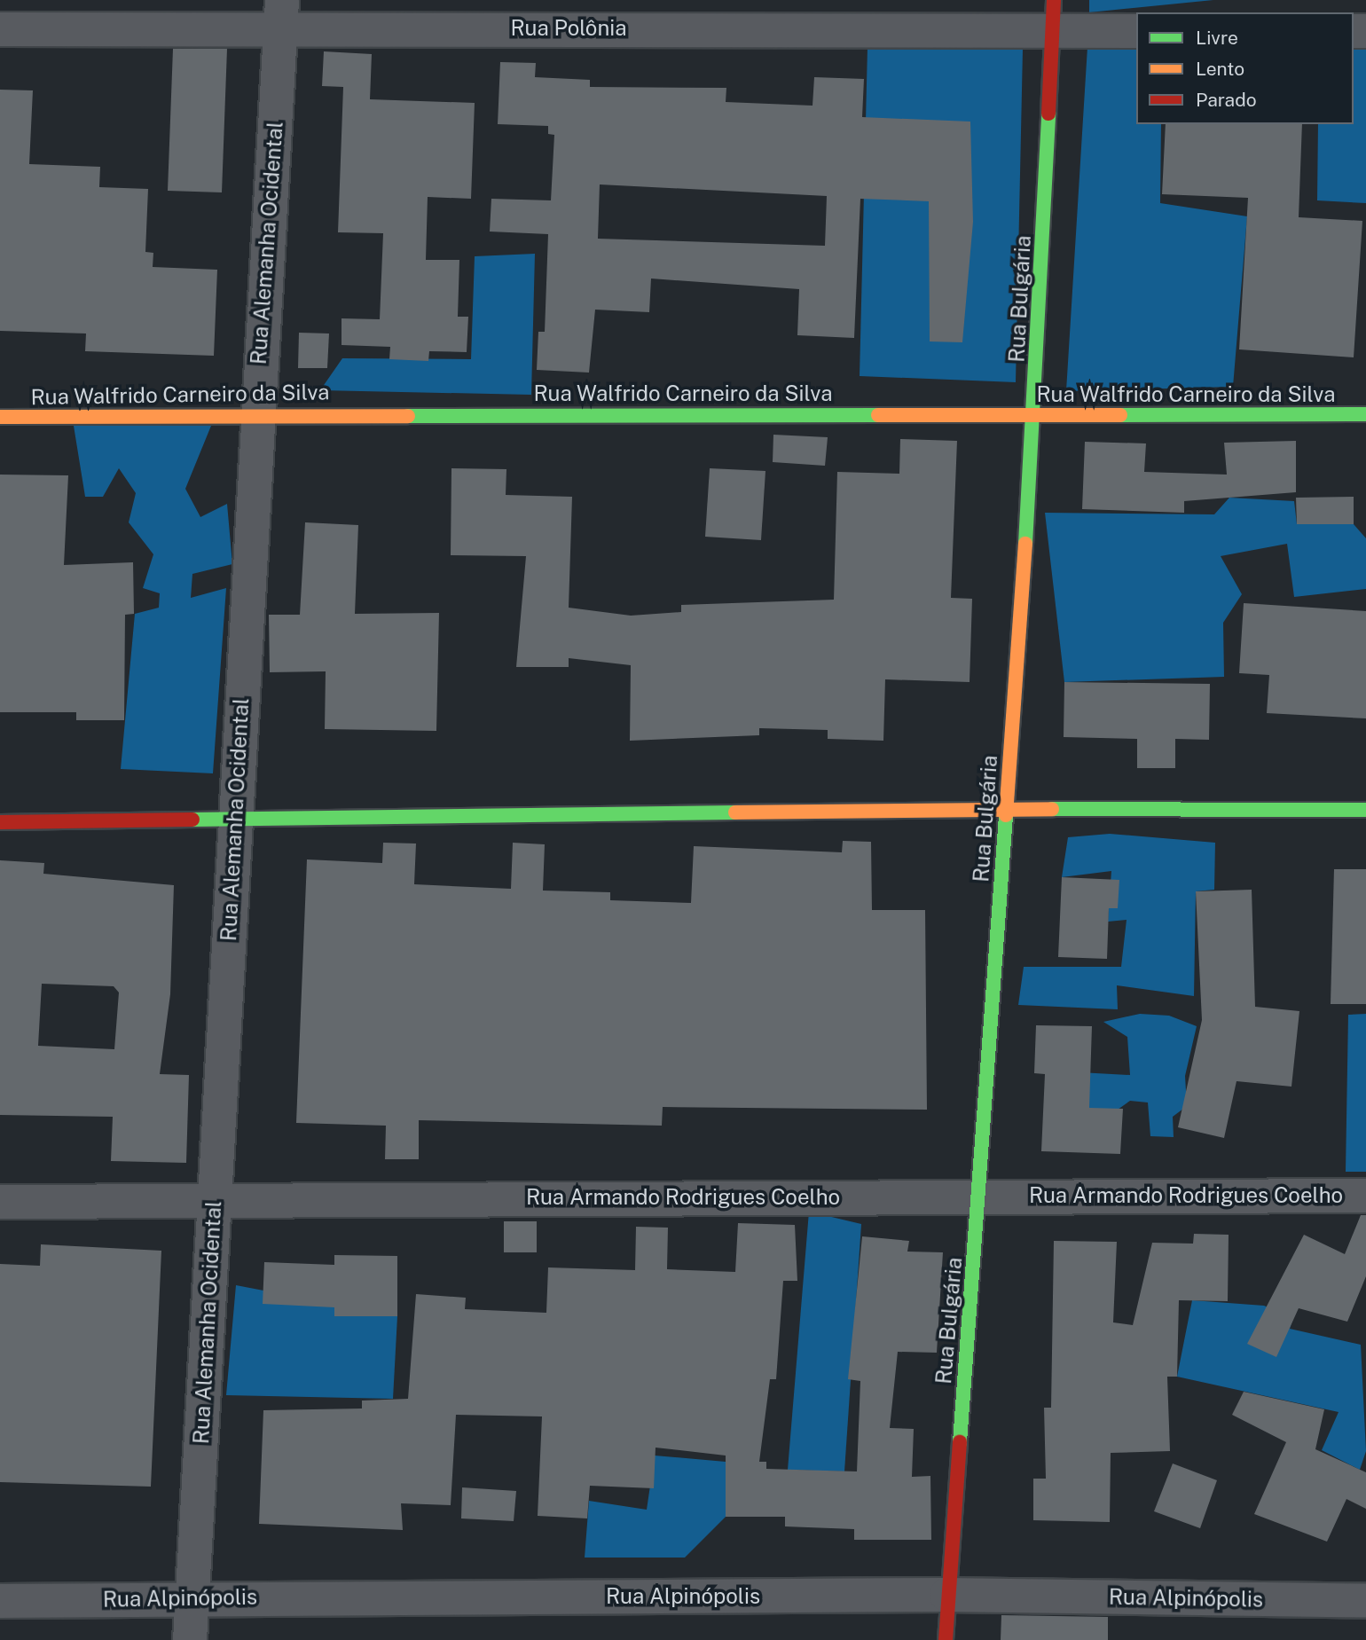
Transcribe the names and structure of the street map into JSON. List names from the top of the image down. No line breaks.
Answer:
{"streets":{"main road":["Rua Bulgária","Rua Walfrido Carneiro da Silva"],"street":["Rua Polônia","Rua Alemanha Ocidental","Rua Armando Rodrigues Coelho","Rua Alpinópolis"]},"crossings":[["Rua Polônia","Rua Alemanha Ocidental"],["Rua Polônia","Rua Bulgária"],["Rua Alemanha Ocidental","Rua Walfrido Carneiro da Silva"],["Rua Alemanha Ocidental","Rua Armando Rodrigues Coelho"],["Rua Alemanha Ocidental","Rua Alpinópolis"],["Rua Bulgária","Rua Walfrido Carneiro da Silva"],["Rua Bulgária","Rua Armando Rodrigues Coelho"],["Rua Bulgária","Rua Alpinópolis"]],"legend":["Livre","Lento","Parado"]}
